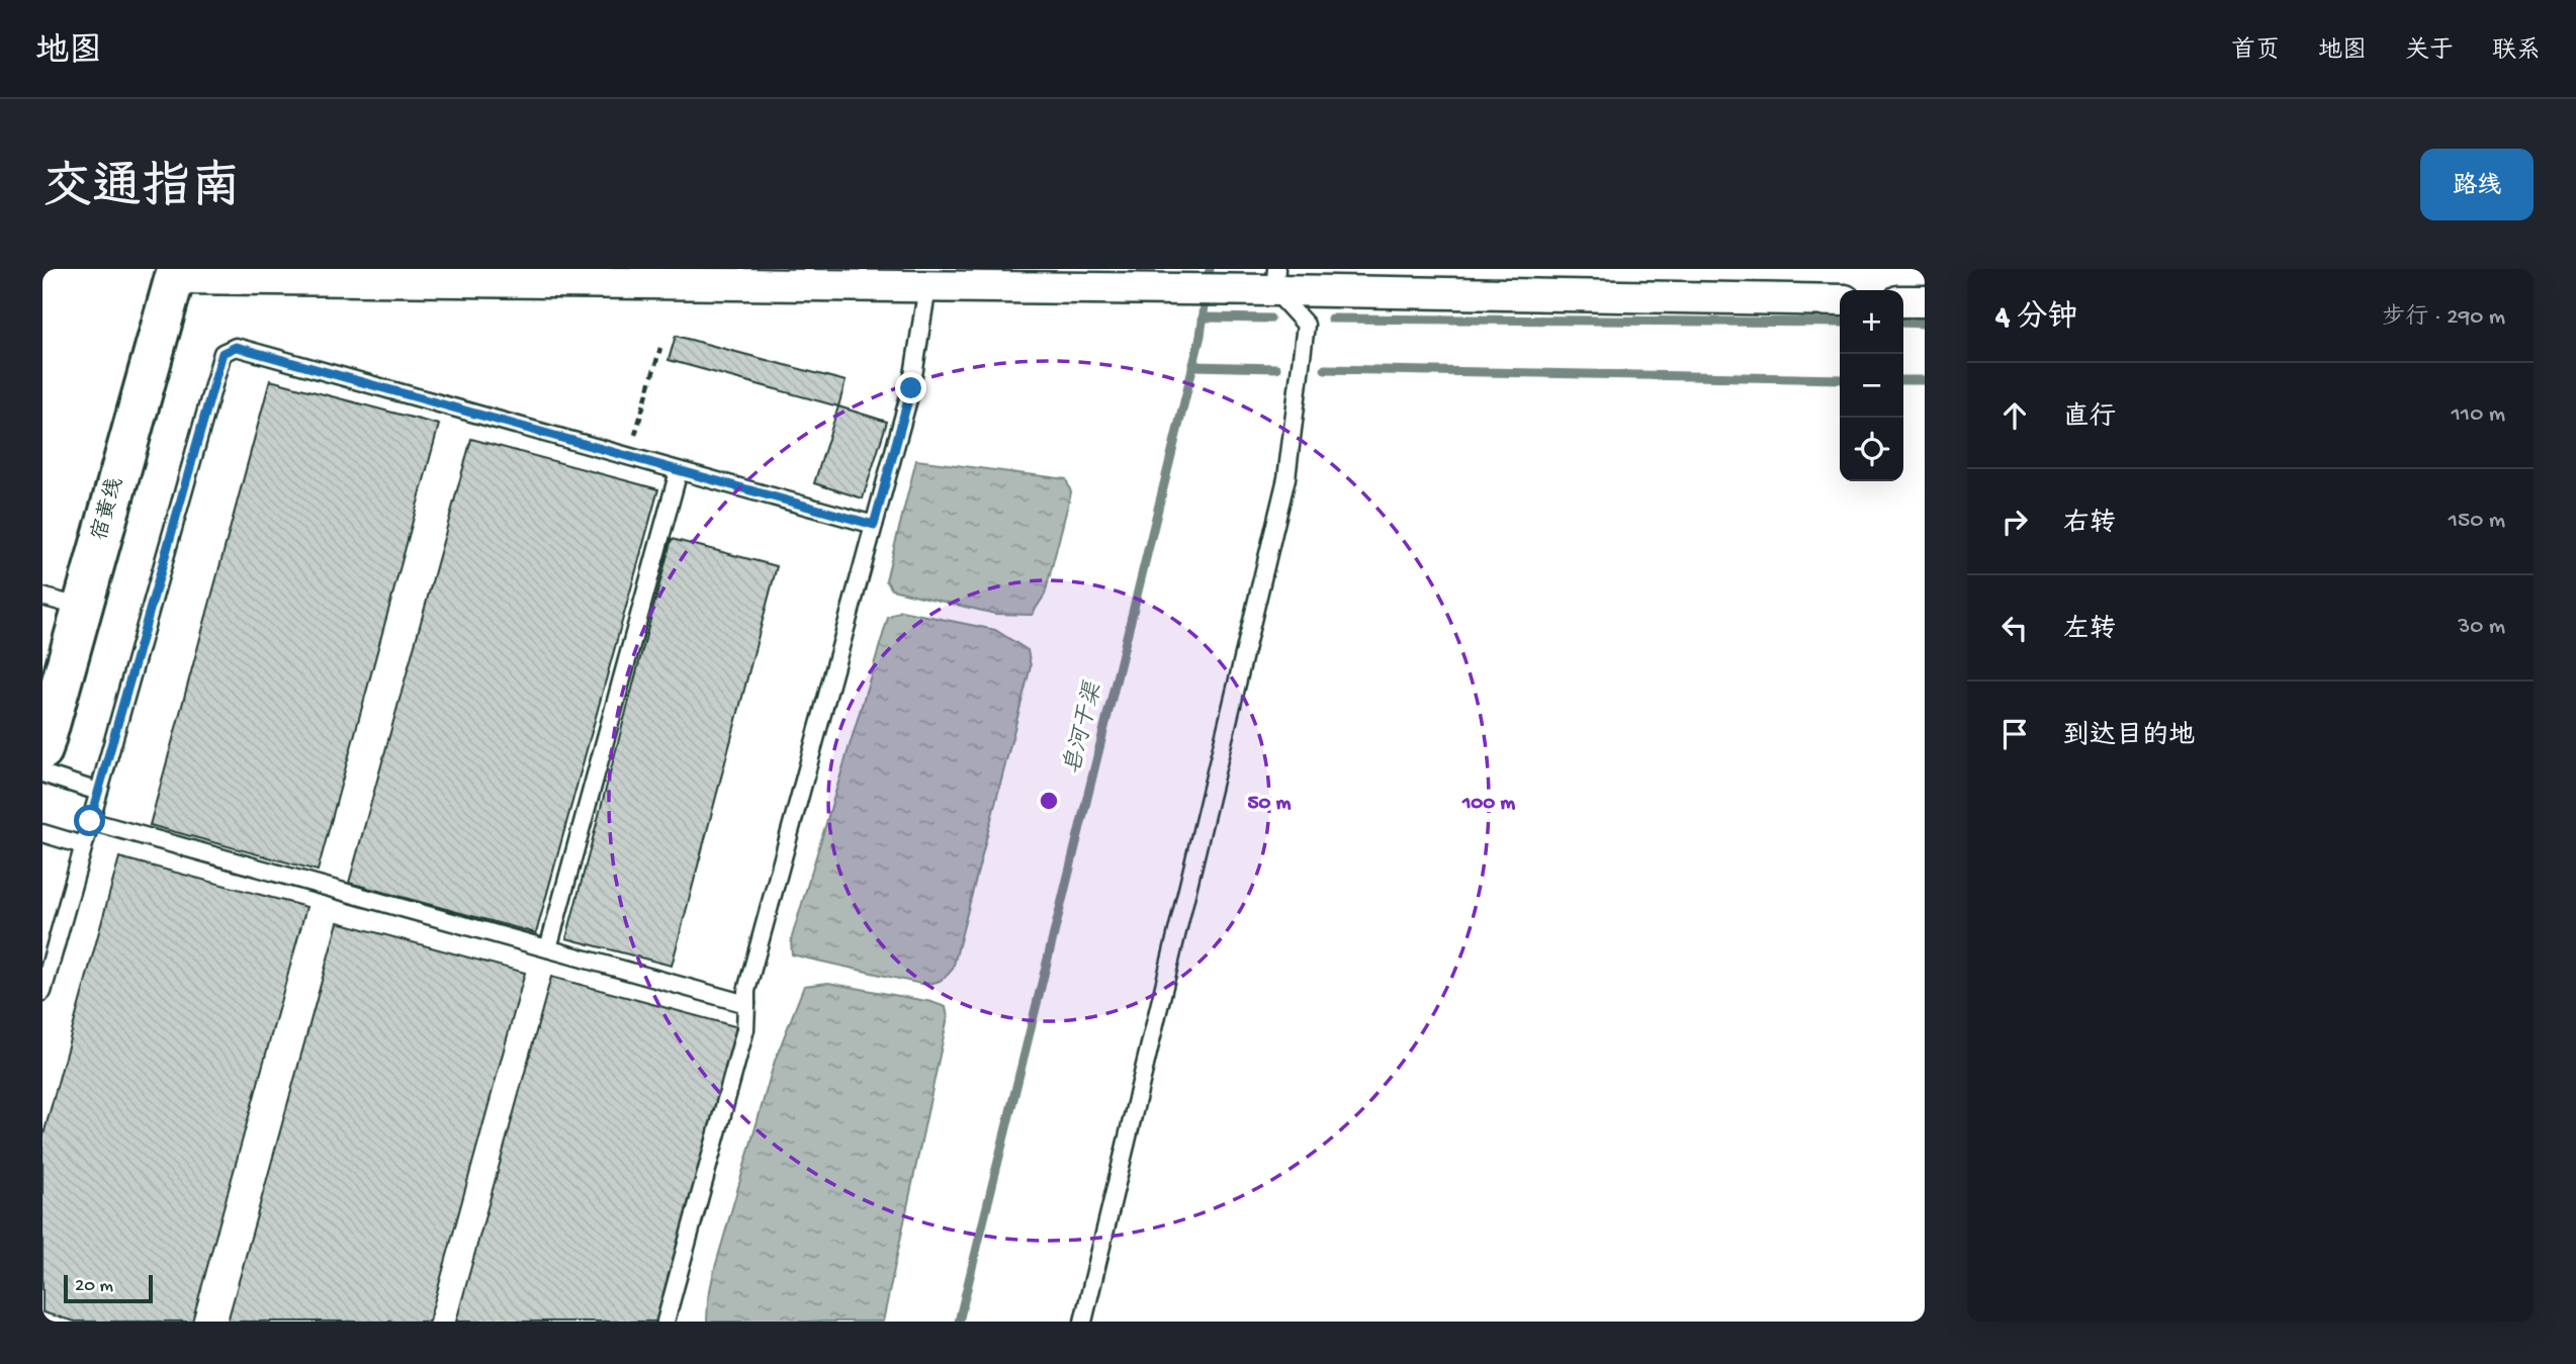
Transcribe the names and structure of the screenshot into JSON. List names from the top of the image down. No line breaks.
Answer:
{"streets":{"main road":["宿黄线"]},"water":["皂河干渠"],"scale_bar":"20 m","page":{"header":"地图","nav":["首页","地图","关于","联系"],"title":"交通指南","buttons":"路线","heading":["4 分钟","步行 · 290 m"],"map_buttons":["+","−"],"list":[["直行","110 m"],["右转","150 m"],["左转","30 m"],"到达目的地"],"scale":"20 m"},"rings":["50 m","100 m"]}
